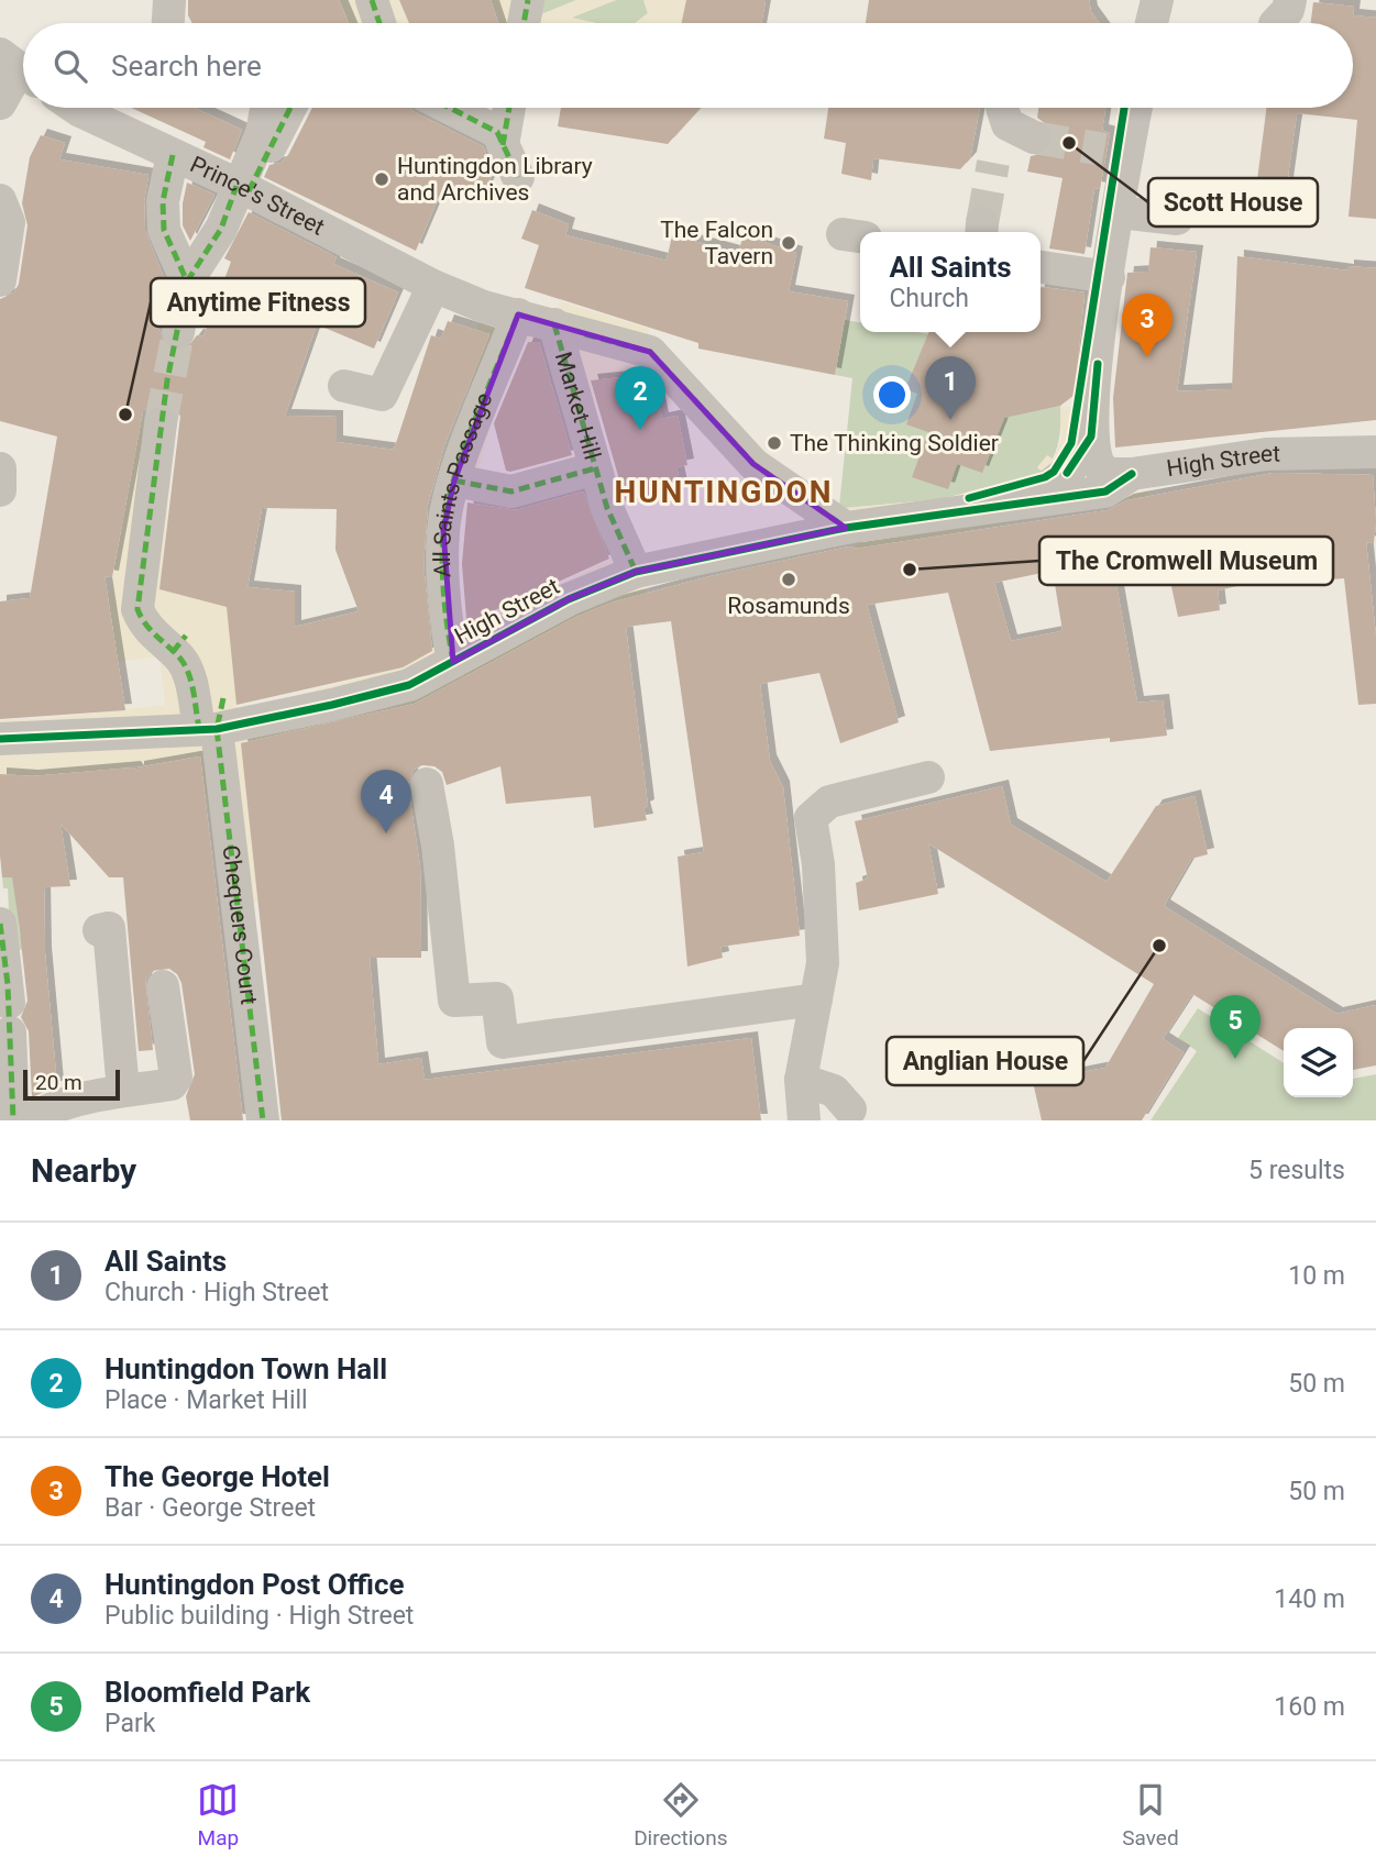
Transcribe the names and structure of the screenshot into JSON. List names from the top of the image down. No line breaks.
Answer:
{"streets":{"street":["Prince's Street","Market Hill","High Street","All Saints Passage","Chequers Court"]},"crossings":[["Prince's Street","Market Hill"],["Market Hill","High Street"],["Market Hill","All Saints Passage"],["High Street","All Saints Passage"],["High Street","Chequers Court"]],"districts":["HUNTINGDON"],"places":["Scott House","Huntingdon Library and Archives","The Falcon Tavern","Anytime Fitness","The Thinking Soldier","The Cromwell Museum","Rosamunds","Anglian House"],"scale_bar":"20 m","page":{"search":"Search here","popup":["All Saints","Church"],"pins":["3","1","2","4","5"],"scale":"20 m","heading":["Nearby","5 results"],"list":[{"mark":"1","name":"All Saints","note":"Church · High Street","value":"10 m"},{"mark":"2","name":"Huntingdon Town Hall","note":"Place · Market Hill","value":"50 m"},{"mark":"3","name":"The George Hotel","note":"Bar · George Street","value":"50 m"},{"mark":"4","name":"Huntingdon Post Office","note":"Public building · High Street","value":"140 m"},{"mark":"5","name":"Bloomfield Park","note":"Park","value":"160 m"}],"nav":["Map","Directions","Saved"]}}
